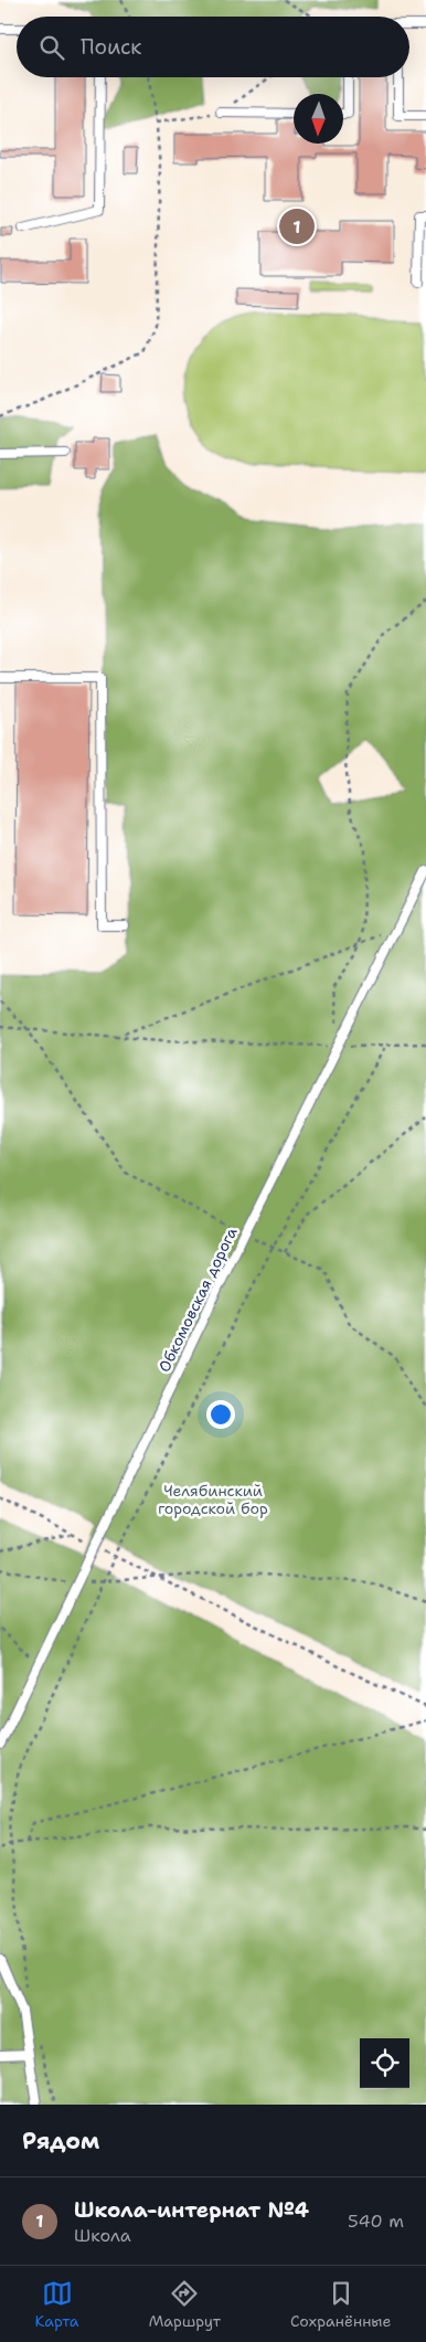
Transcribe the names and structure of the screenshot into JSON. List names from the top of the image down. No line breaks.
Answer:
{"streets":{"lane":["Обкомовская дорога"]},"parks":["Челябинский городской бор"],"north":"bottom","page":{"search":"Поиск","pins":"1","heading":"Рядом","list":[{"mark":"1","name":"Школа-интернат №4","note":"Школа","value":"540 m"}],"nav":["Карта","Маршрут","Сохранённые"]}}
